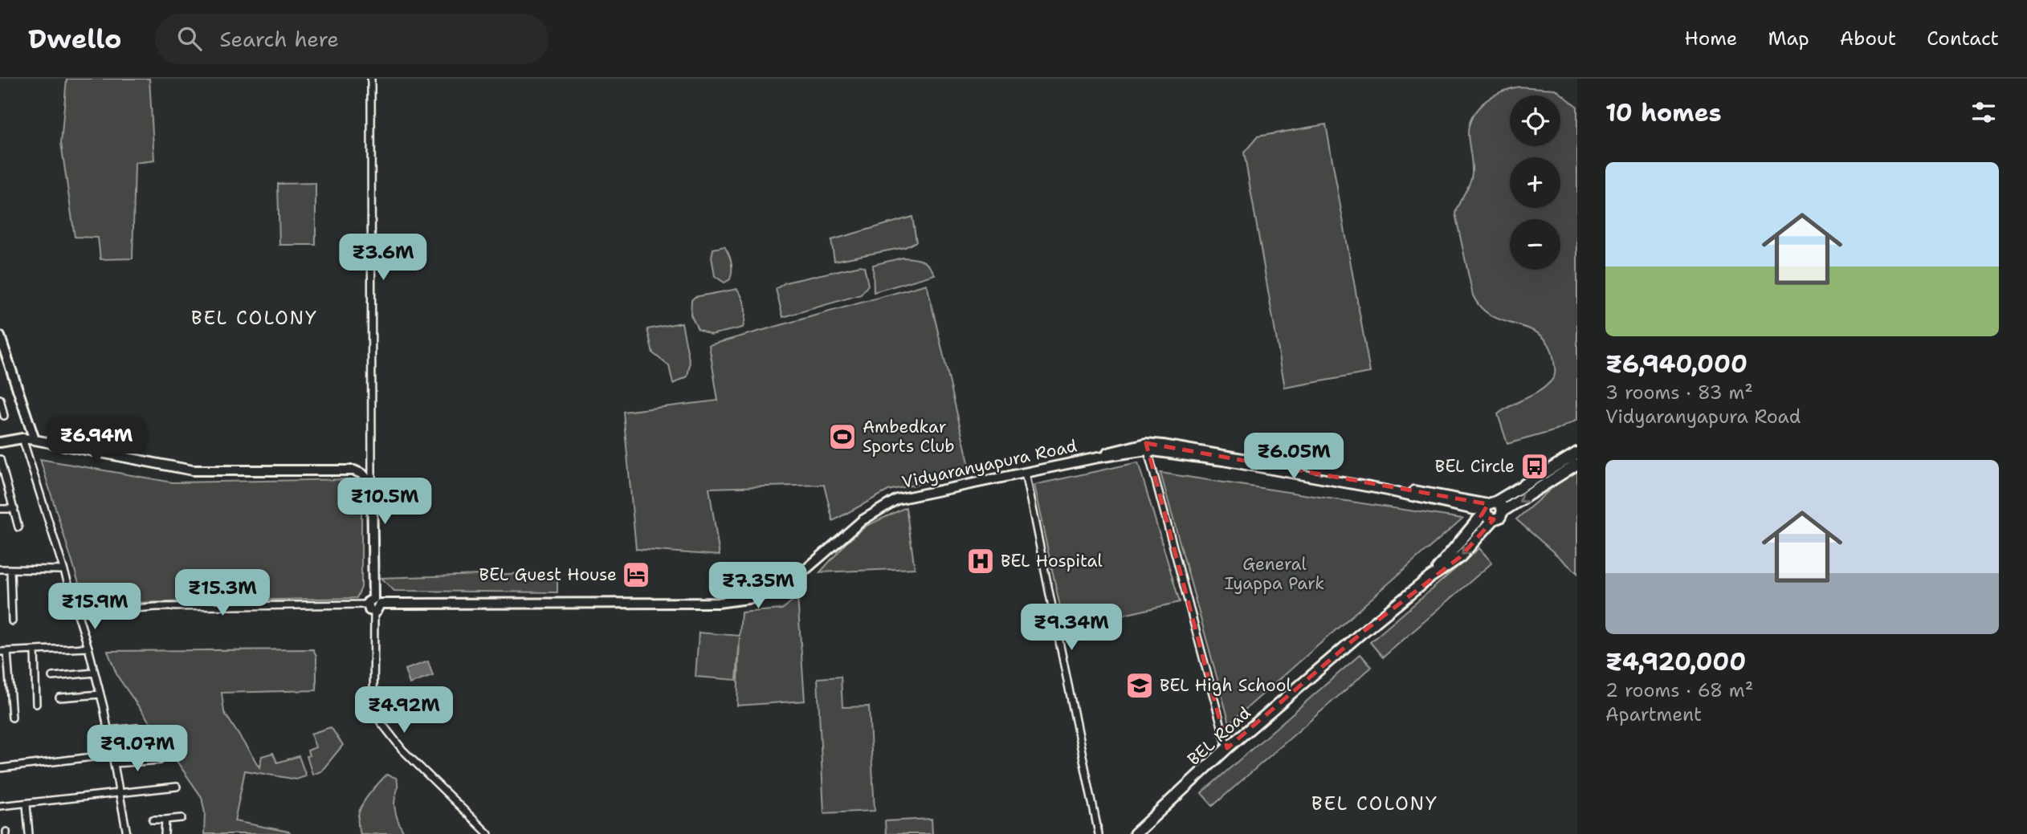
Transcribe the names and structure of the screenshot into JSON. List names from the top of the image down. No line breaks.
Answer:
{"streets":{"main road":["Vidyaranyapura Road","BEL Road"]},"crossings":[["Vidyaranyapura Road","BEL Road"]],"districts":["BEL COLONY","BEL COLONY"],"parks":["General Iyappa Park"],"places":{"sports":["Ambedkar Sports Club"],"bus stop":["BEL Circle"],"hospital":["BEL Hospital"],"hotel":["BEL Guest House"],"school or university":["BEL High School"]},"page":{"header":"Dwello","search":"Search here","nav":["Home","Map","About","Contact"],"heading":"10 homes","map_buttons":["+","−"],"list":[{"name":"₹6,940,000","note":"3 rooms · 83 m² · Vidyaranyapura Road"},{"name":"₹4,920,000","note":"2 rooms · 68 m² · Apartment"}],"price":["₹3.6M","₹6.94M","₹6.05M","₹10.5M","₹7.35M","₹15.3M","₹15.9M","₹9.34M","₹4.92M","₹9.07M"]}}
